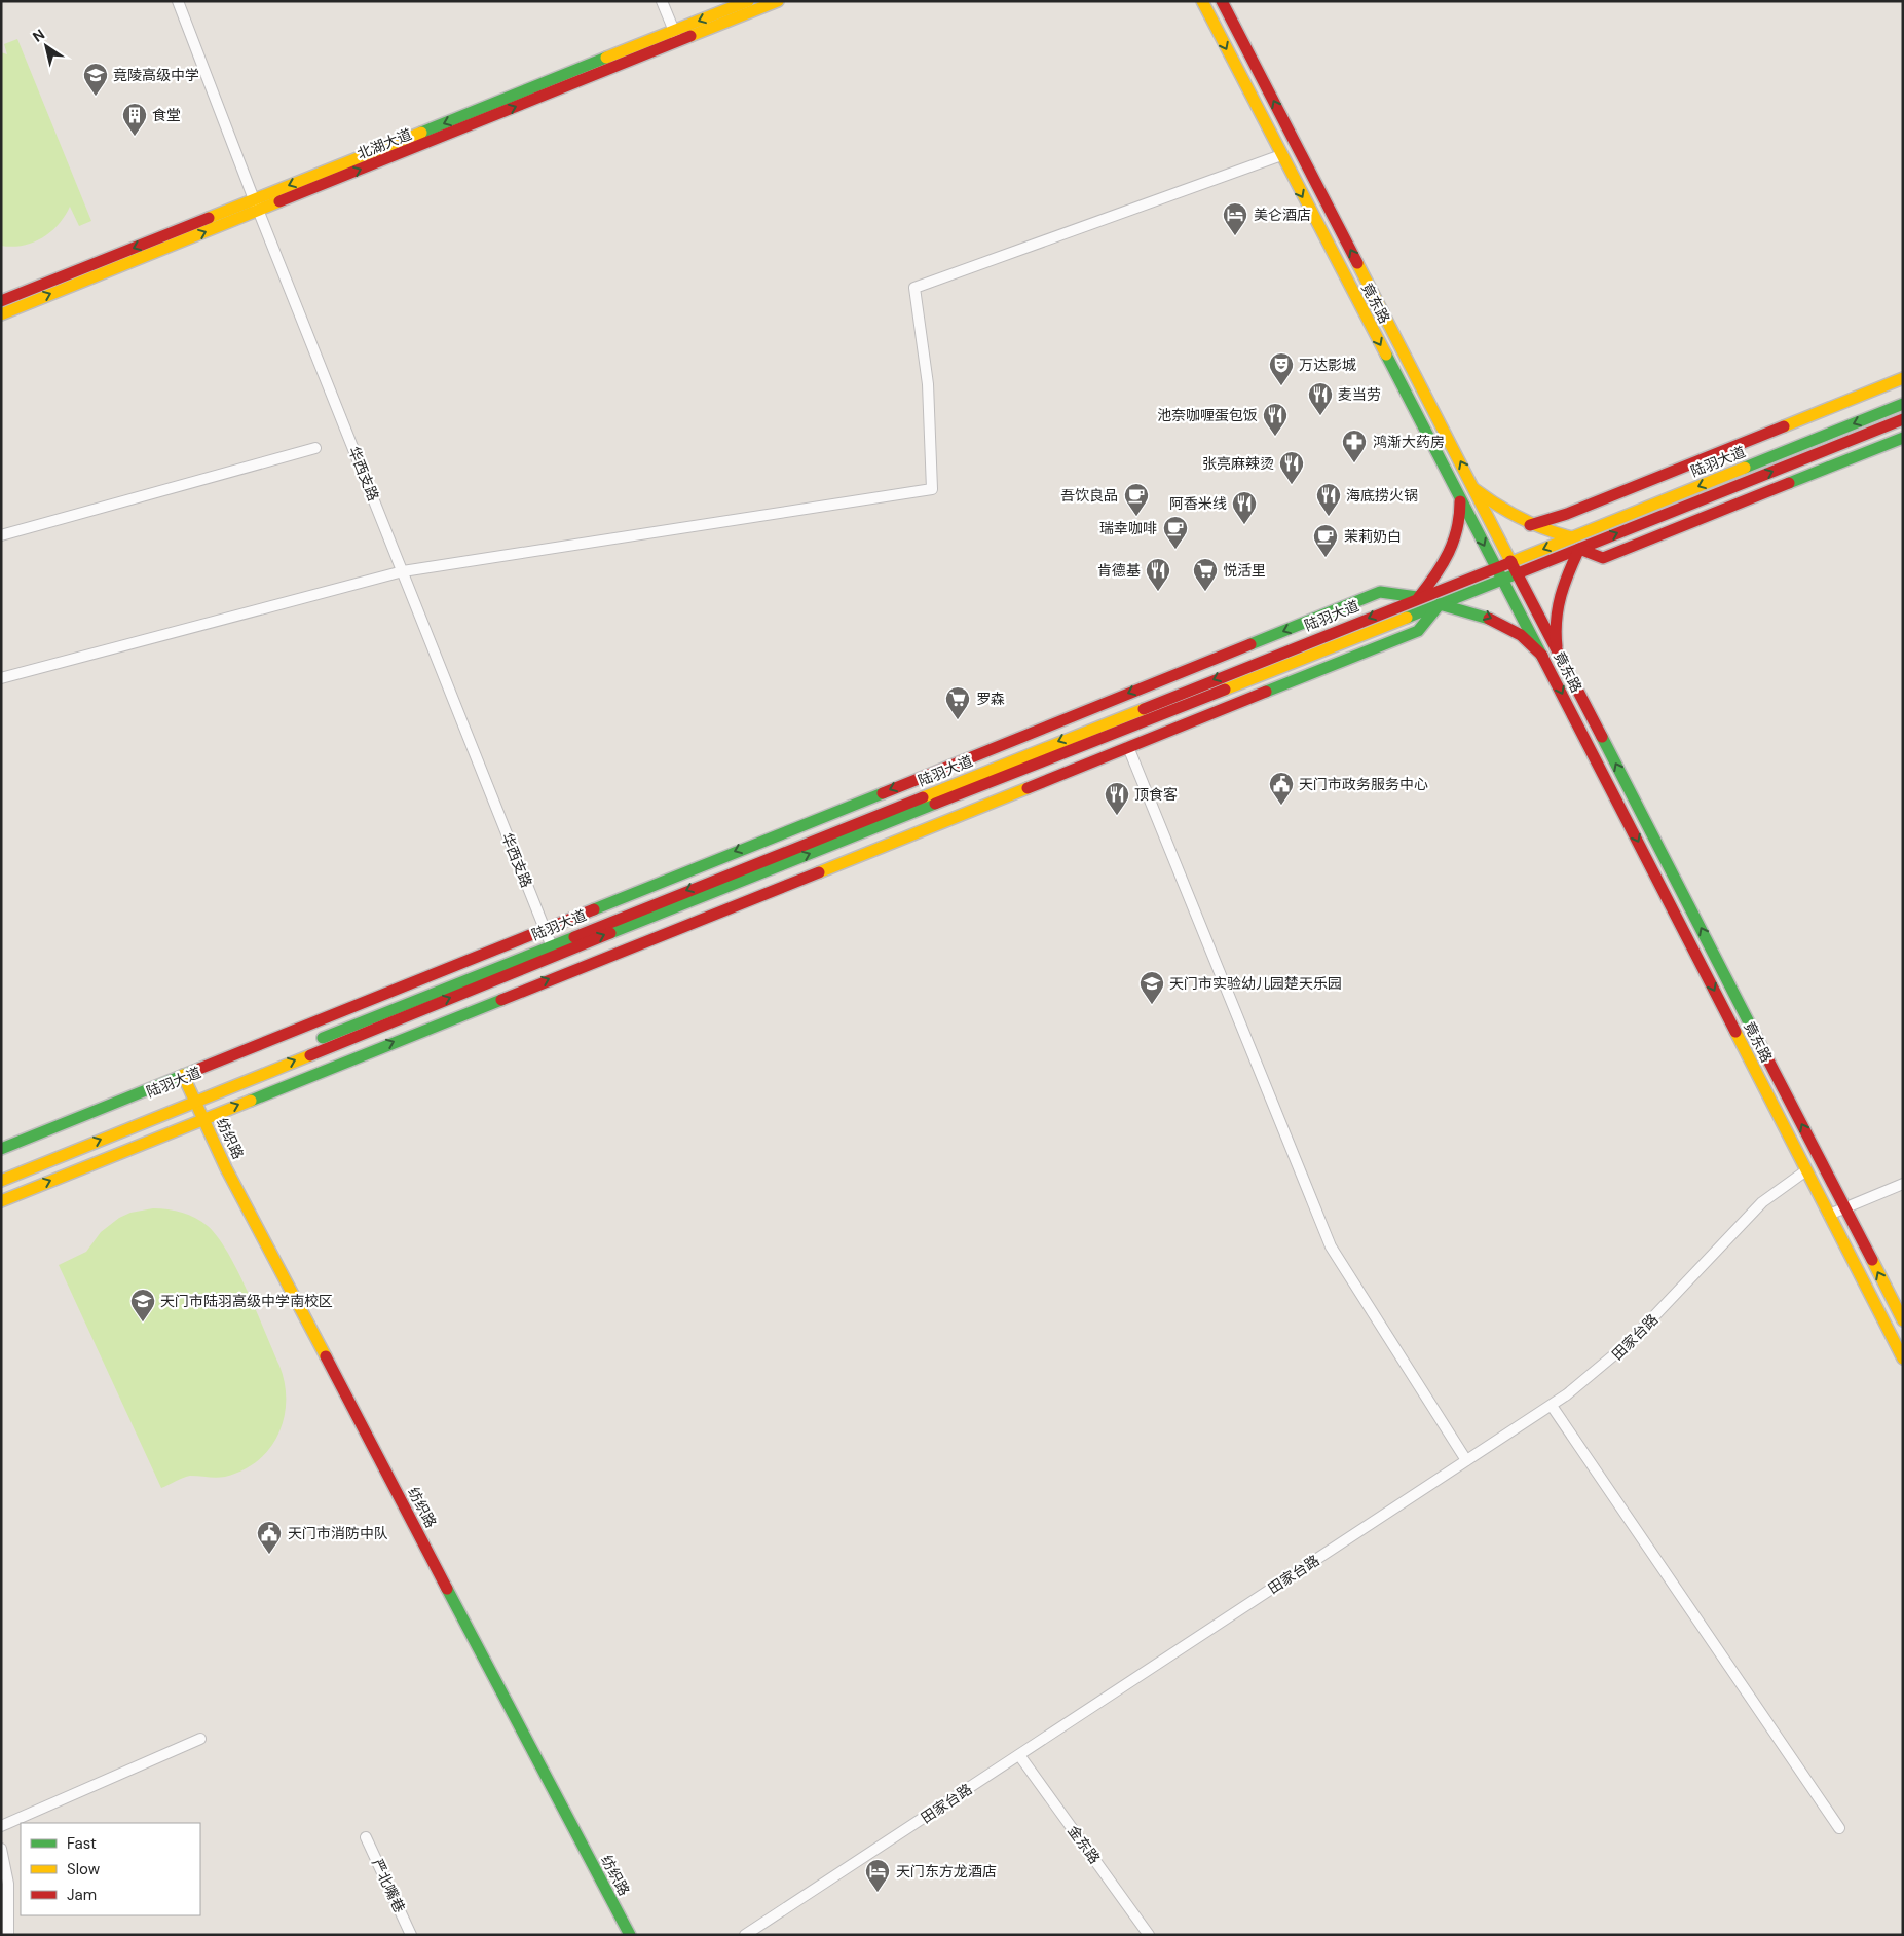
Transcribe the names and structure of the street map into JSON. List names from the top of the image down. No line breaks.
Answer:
{"streets":{"main road":["北湖大道","竟东路","陆羽大道","纺织路"],"street":["华西支路","田家台路","金东路","严北嘴巷"]},"crossings":[["北湖大道","华西支路"],["竟东路","陆羽大道"],["竟东路","田家台路"],["陆羽大道","华西支路"],["陆羽大道","纺织路"],["田家台路","金东路"]],"places":{"school or university":["竟陵高级中学","天门市实验幼儿园楚天乐园","天门市陆羽高级中学南校区"],"building":["食堂"],"hotel":["美仑酒店","天门东方龙酒店"],"theatre":["万达影城"],"restaurant":["麦当劳","池奈咖喱蛋包饭","张亮麻辣烫","海底捞火锅","阿香米线","肯德基","顶食客"],"pharmacy":["鸿渐大药房"],"cafe":["吾饮良品","瑞幸咖啡","茉莉奶白"],"supermarket":["悦活里","罗森"],"public building":["天门市政务服务中心","天门市消防中队"]},"legend":["Fast","Slow","Jam"],"north":"top left"}
